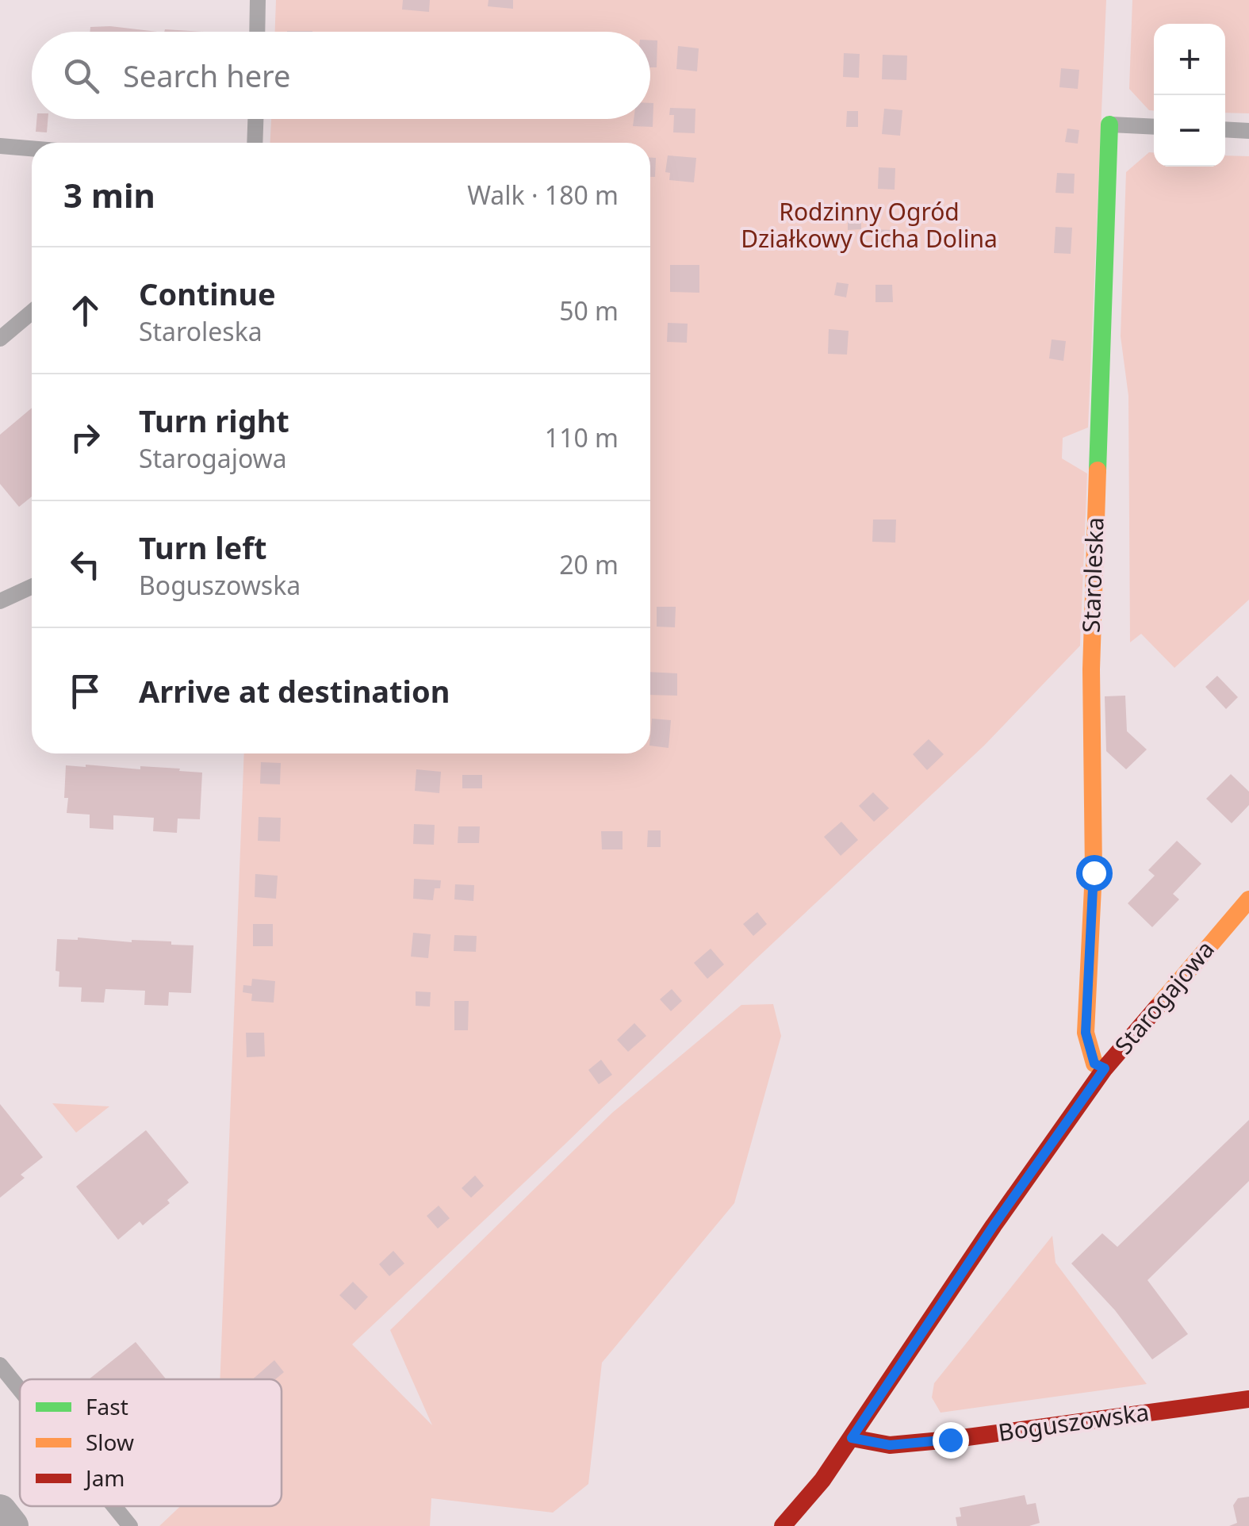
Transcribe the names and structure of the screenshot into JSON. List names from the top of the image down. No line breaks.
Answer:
{"streets":{"street":["Staroleska","Starogajowa","Boguszowska"]},"crossings":[["Staroleska","Starogajowa"],["Starogajowa","Boguszowska"]],"parks":["Rodzinny Ogród Działkowy Cicha Dolina"],"legend":["Fast","Slow","Jam"],"page":{"map_buttons":["+","−"],"search":"Search here","heading":["3 min","Walk · 180 m"],"list":[["Continue","Staroleska","50 m"],["Turn right","Starogajowa","110 m"],["Turn left","Boguszowska","20 m"],"Arrive at destination"]}}
